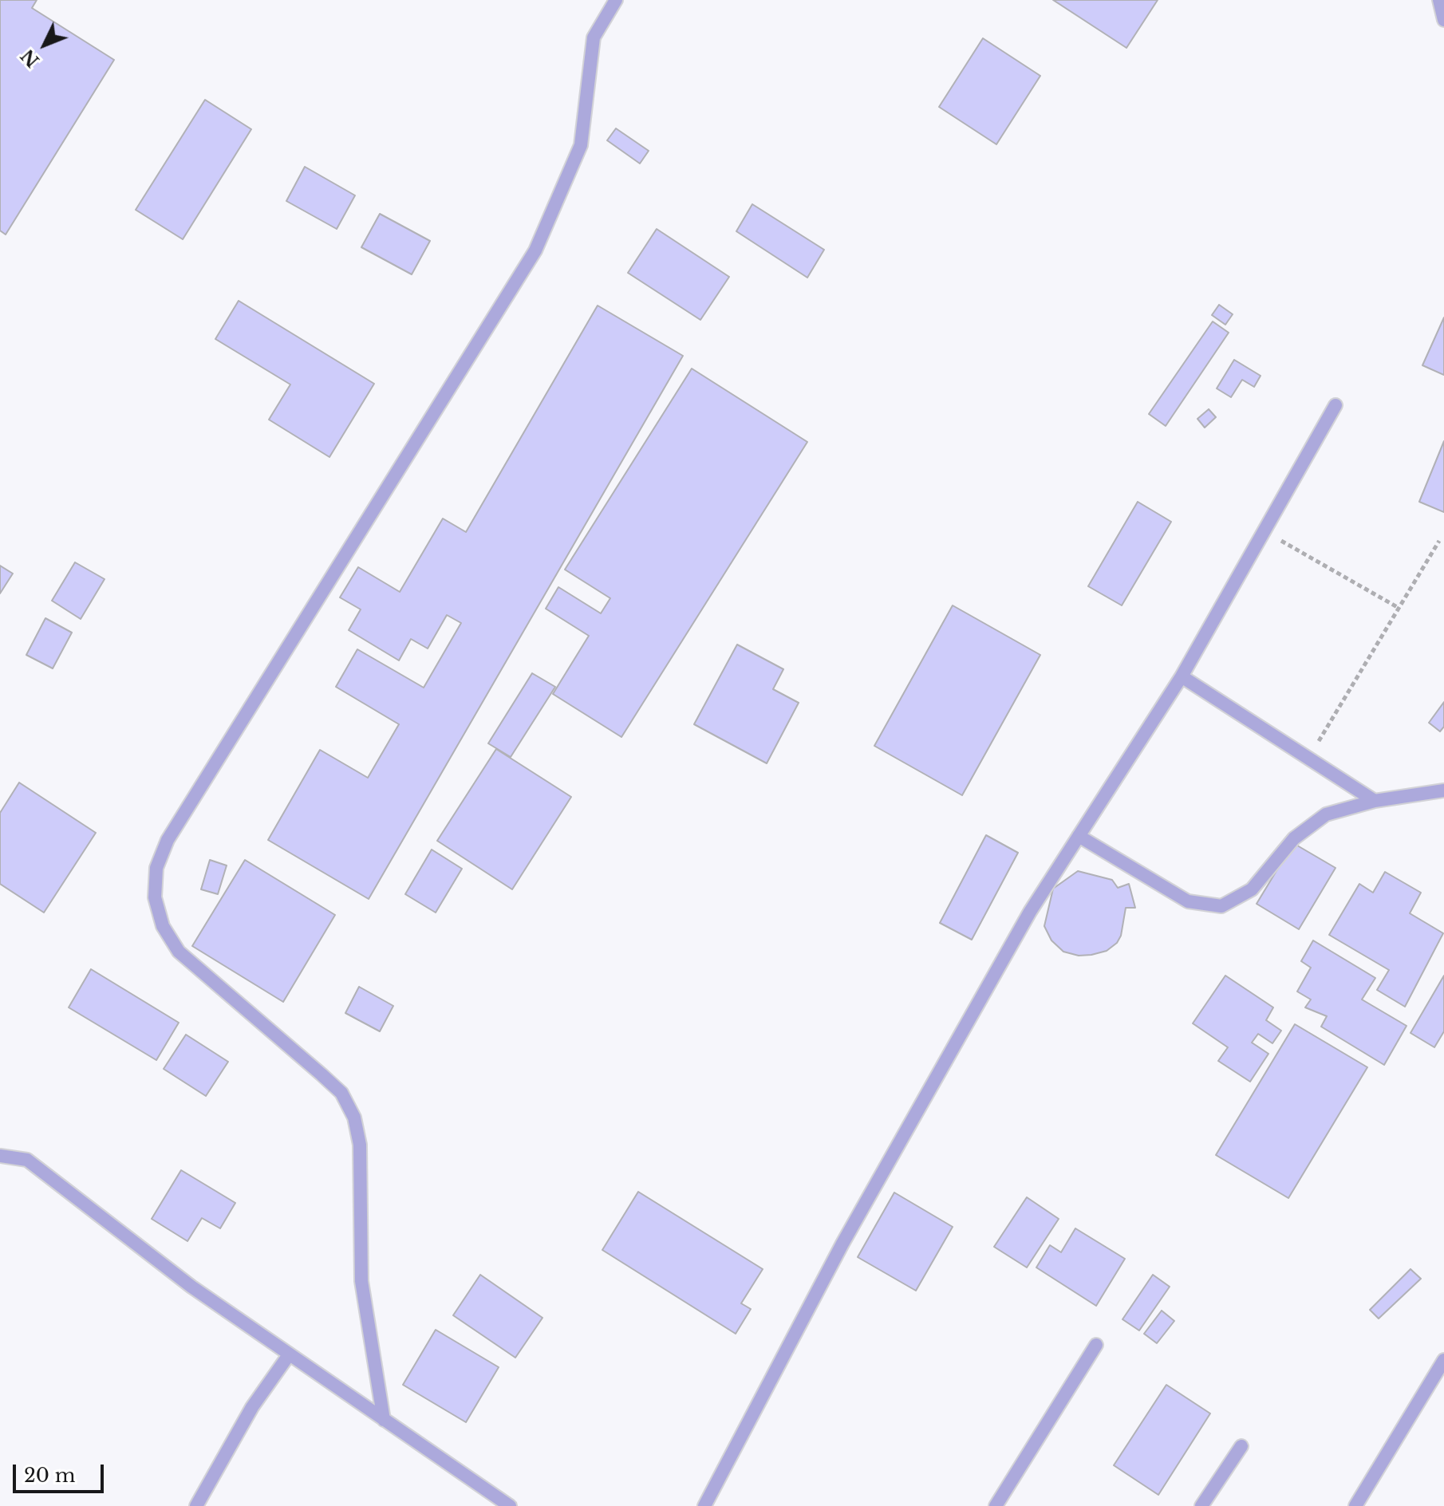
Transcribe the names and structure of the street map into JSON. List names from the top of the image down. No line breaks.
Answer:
{"scale_bar":"20 m","north":"bottom left"}
